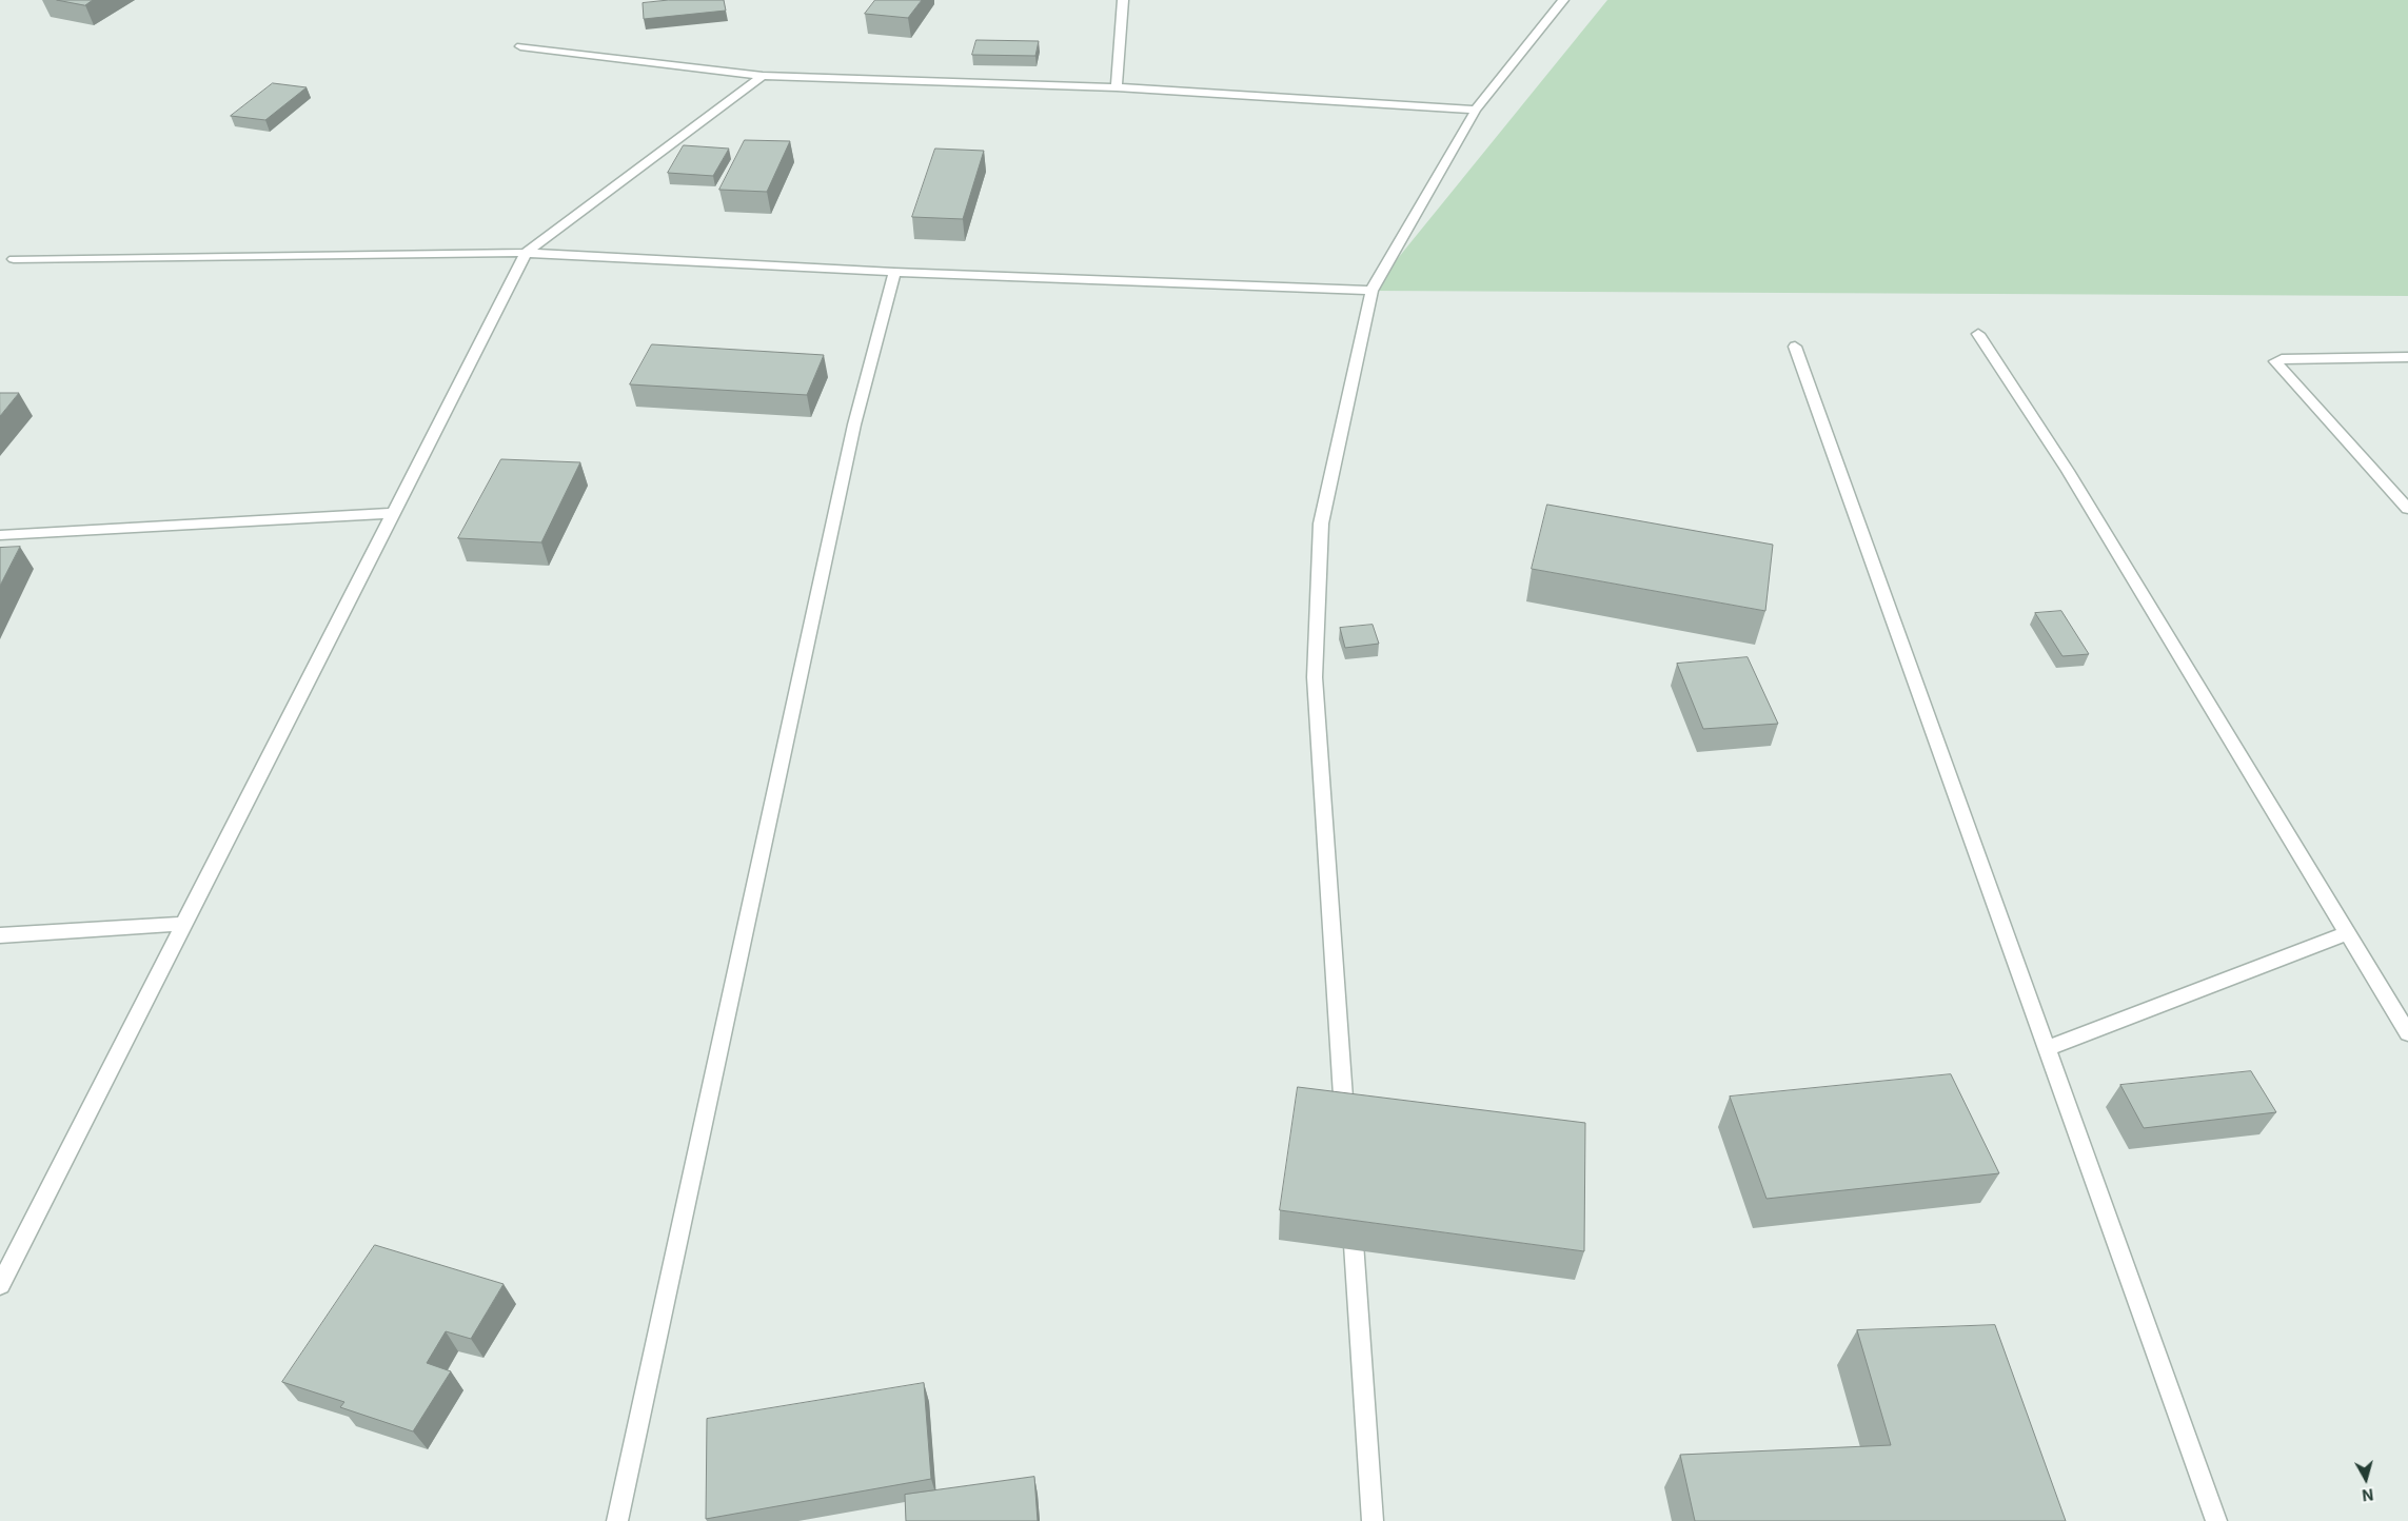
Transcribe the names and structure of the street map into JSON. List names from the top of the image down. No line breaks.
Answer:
{"north":"bottom"}
